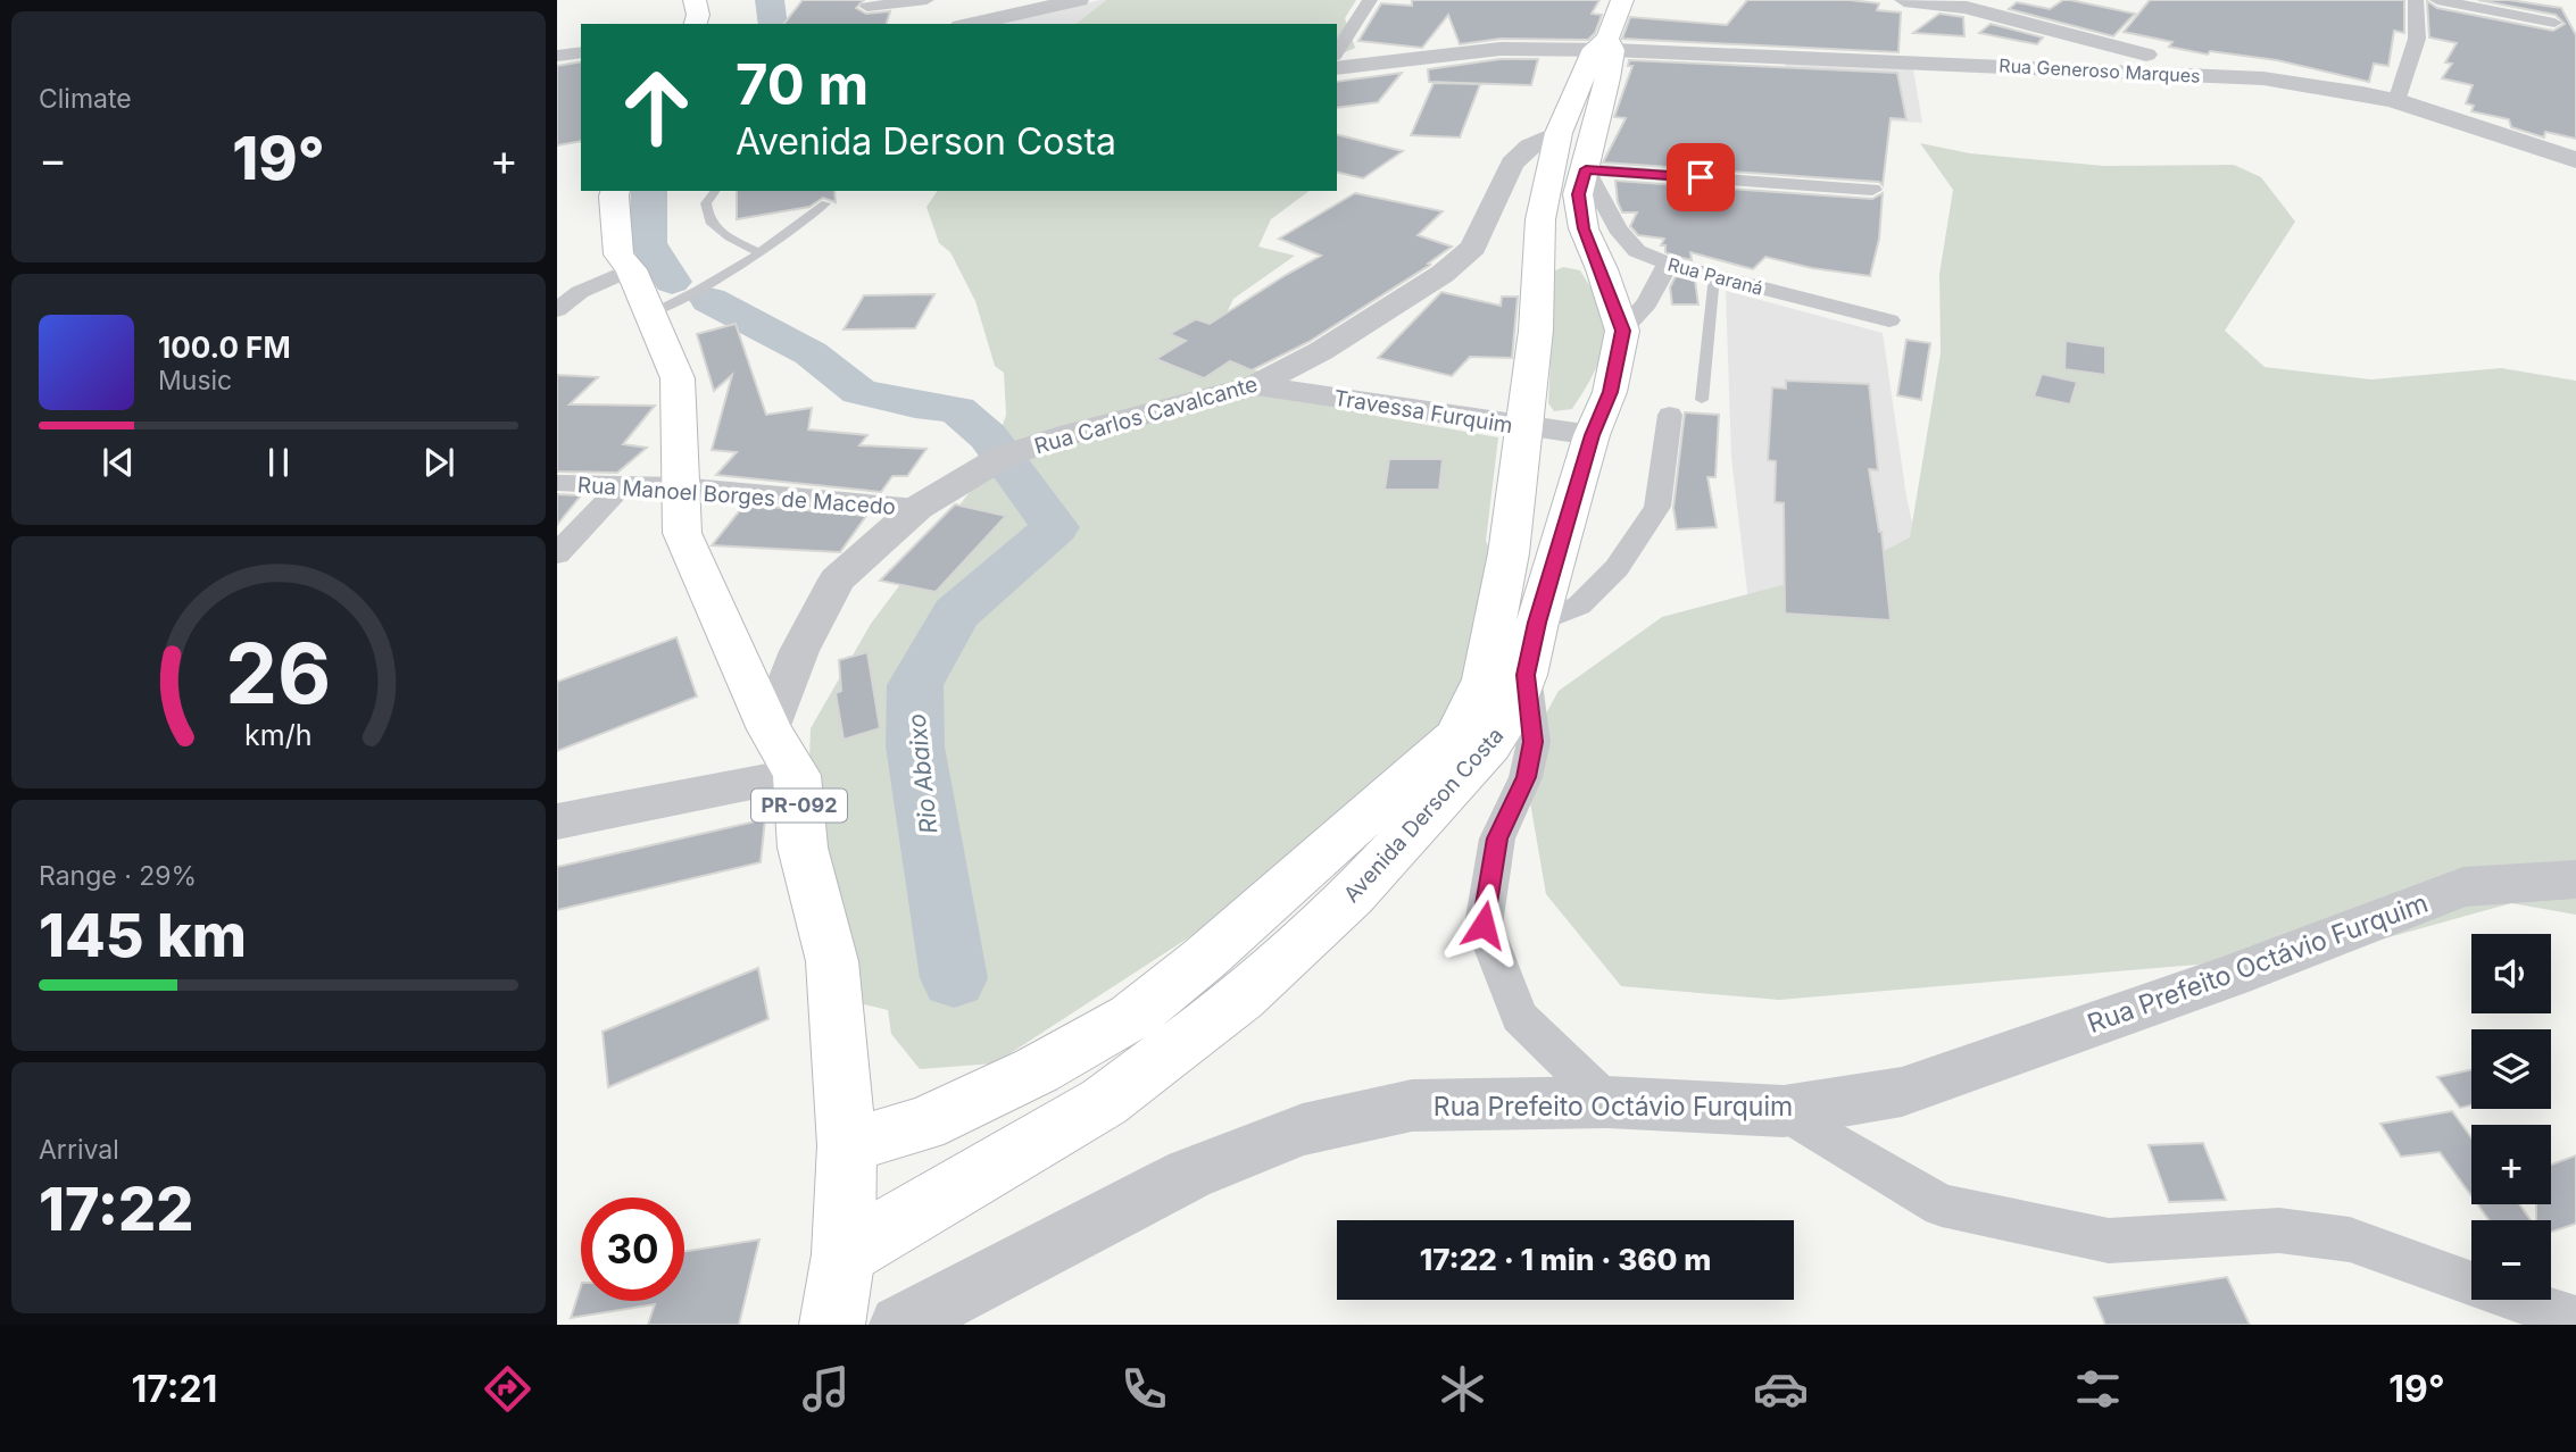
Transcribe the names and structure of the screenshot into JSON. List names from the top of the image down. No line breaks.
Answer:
{"streets":{"main road":["PR-092","Avenida Derson Costa"],"street":["Rua Generoso Marques","Rua Paraná","Travessa Furquim","Rua Carlos Cavalcante","Rua Manoel Borges de Macedo","Rua Prefeito Octávio Furquim"]},"crossings":[["Rua Generoso Marques","Avenida Derson Costa"],["Travessa Furquim","Rua Carlos Cavalcante"],["Travessa Furquim","Avenida Derson Costa"],["Rua Carlos Cavalcante","Rua Manoel Borges de Macedo"],["Rua Carlos Cavalcante","PR-092"],["Rua Carlos Cavalcante","Avenida Derson Costa"],["Rua Manoel Borges de Macedo","PR-092"],["PR-092","Avenida Derson Costa"]],"water":["Rio Abaixo"],"page":{"tile":["Climate",["Range · 29%","145 km"],["Arrival","17:22"]],"turn":["70 m","Avenida Derson Costa"],"heat":["−","19°","+"],"song":["100.0 FM","Music"],"map_buttons":["+","−"],"limit":"30","trip":"17:22 · 1 min · 360 m","tabs":["17:21","19°"],"gauge":["26","km/h"]}}
